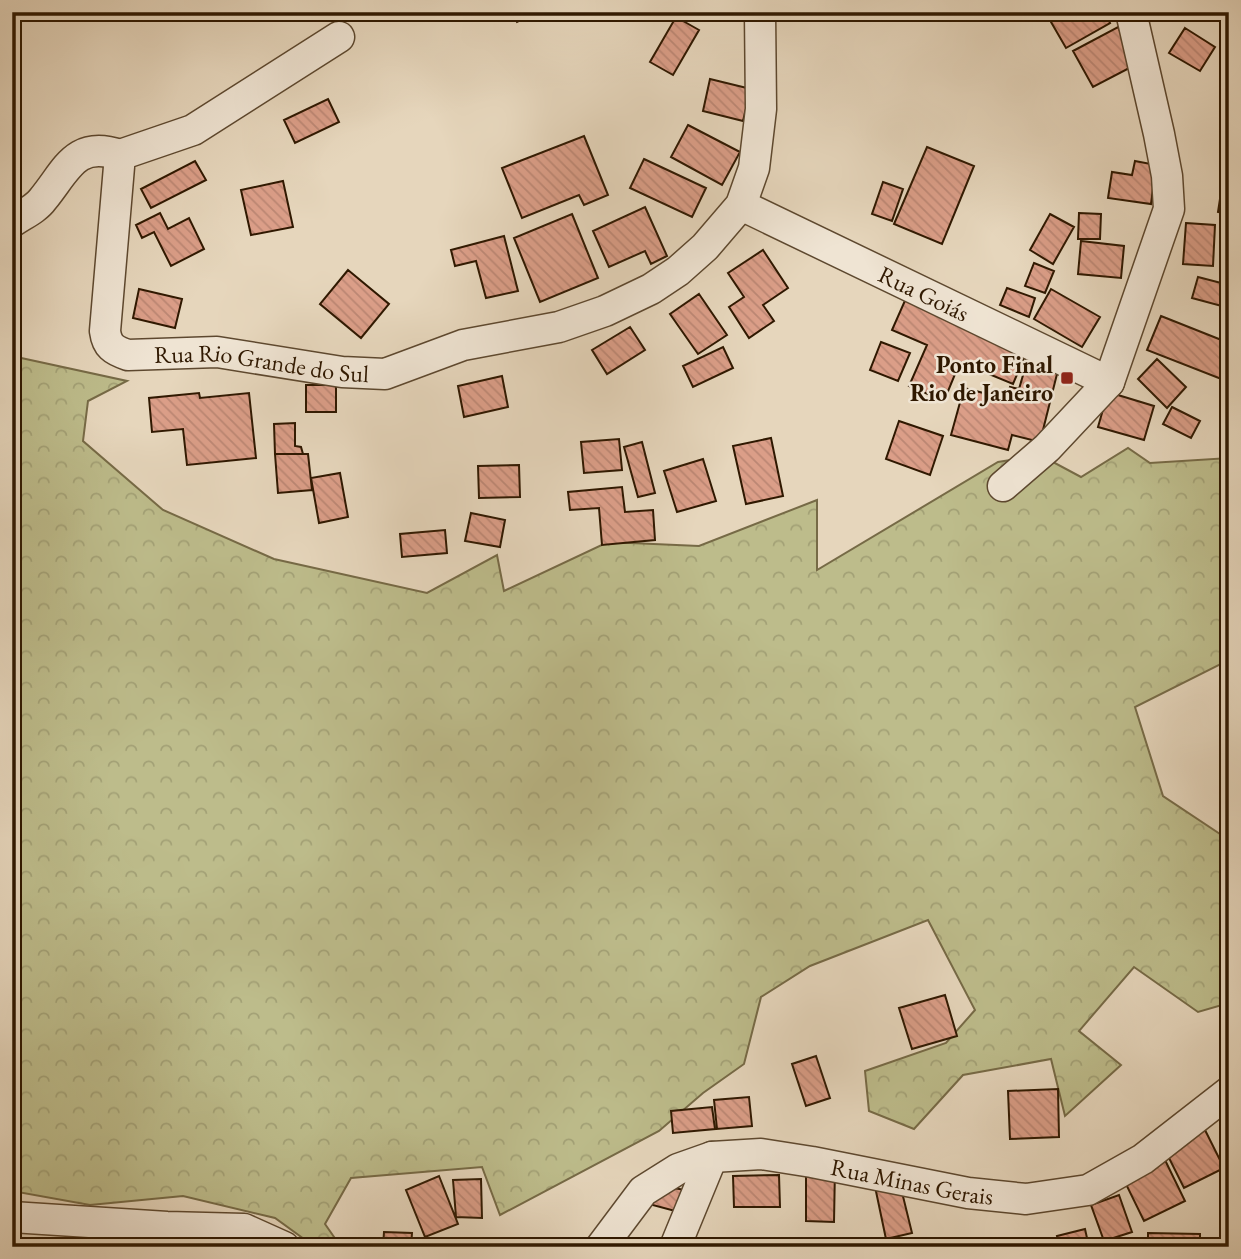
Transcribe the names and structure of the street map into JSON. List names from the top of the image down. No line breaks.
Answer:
{"streets":{"street":["Rua Goiás","Rua Rio Grande do Sul","Rua Minas Gerais"]},"crossings":[["Rua Goiás","Rua Rio Grande do Sul"]],"places":{"transit":["Ponto Final Rio de Janeiro"]}}
